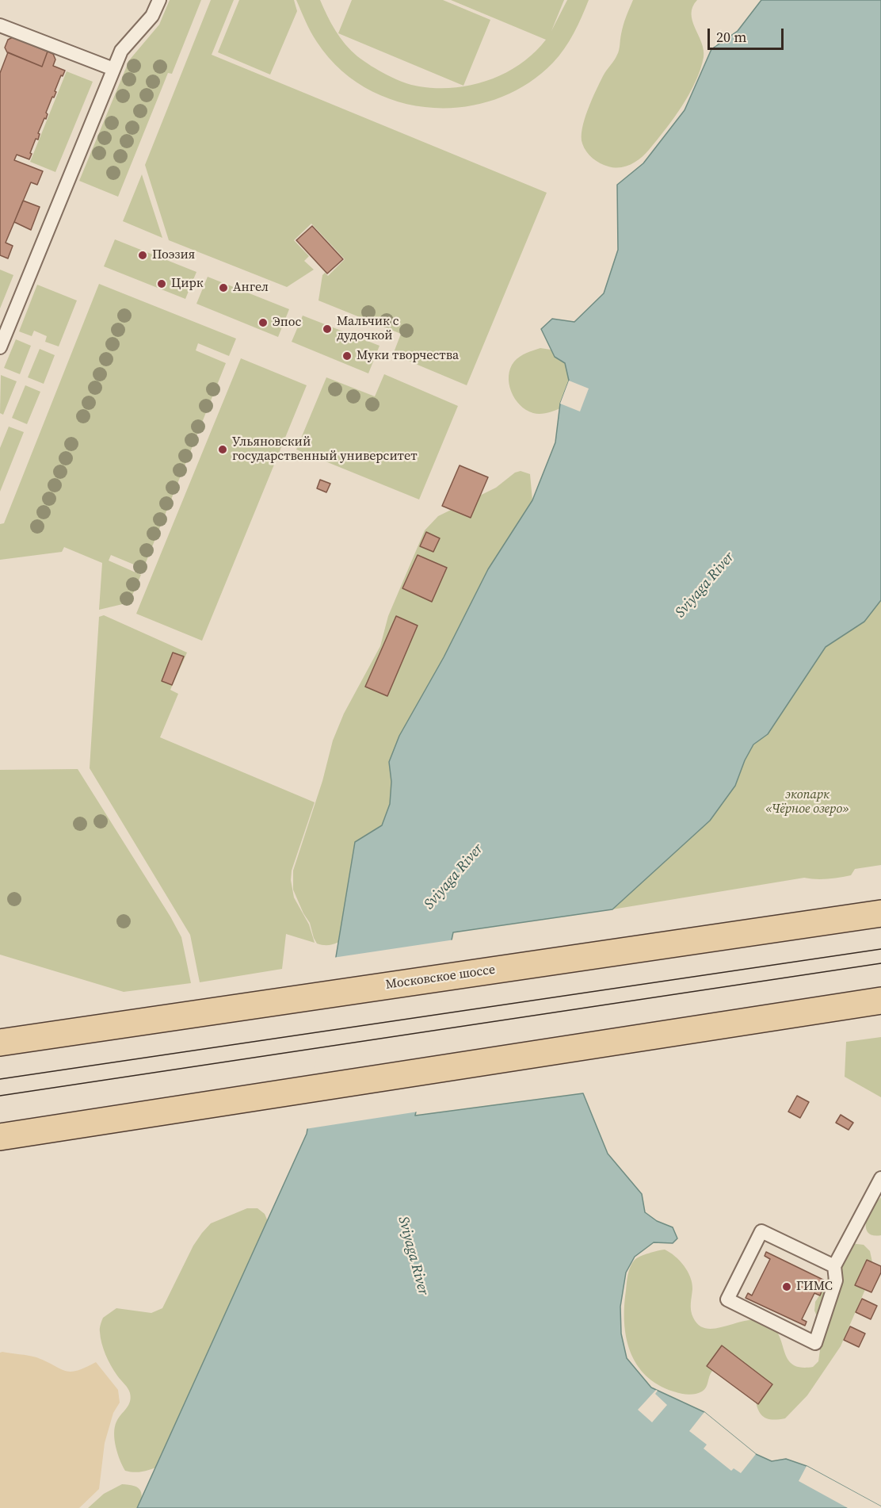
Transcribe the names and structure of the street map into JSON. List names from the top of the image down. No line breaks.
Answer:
{"streets":{"main road":["Московское шоссе"]},"water":["Sviyaga River"],"parks":["экопарк «Чёрное озеро»"],"places":["Поэзия","Цирк","Ангел","Эпос","Мальчик с дудочкой","Муки творчества","Ульяновский государственный университет","ГИМС"],"scale_bar":"20 m"}
